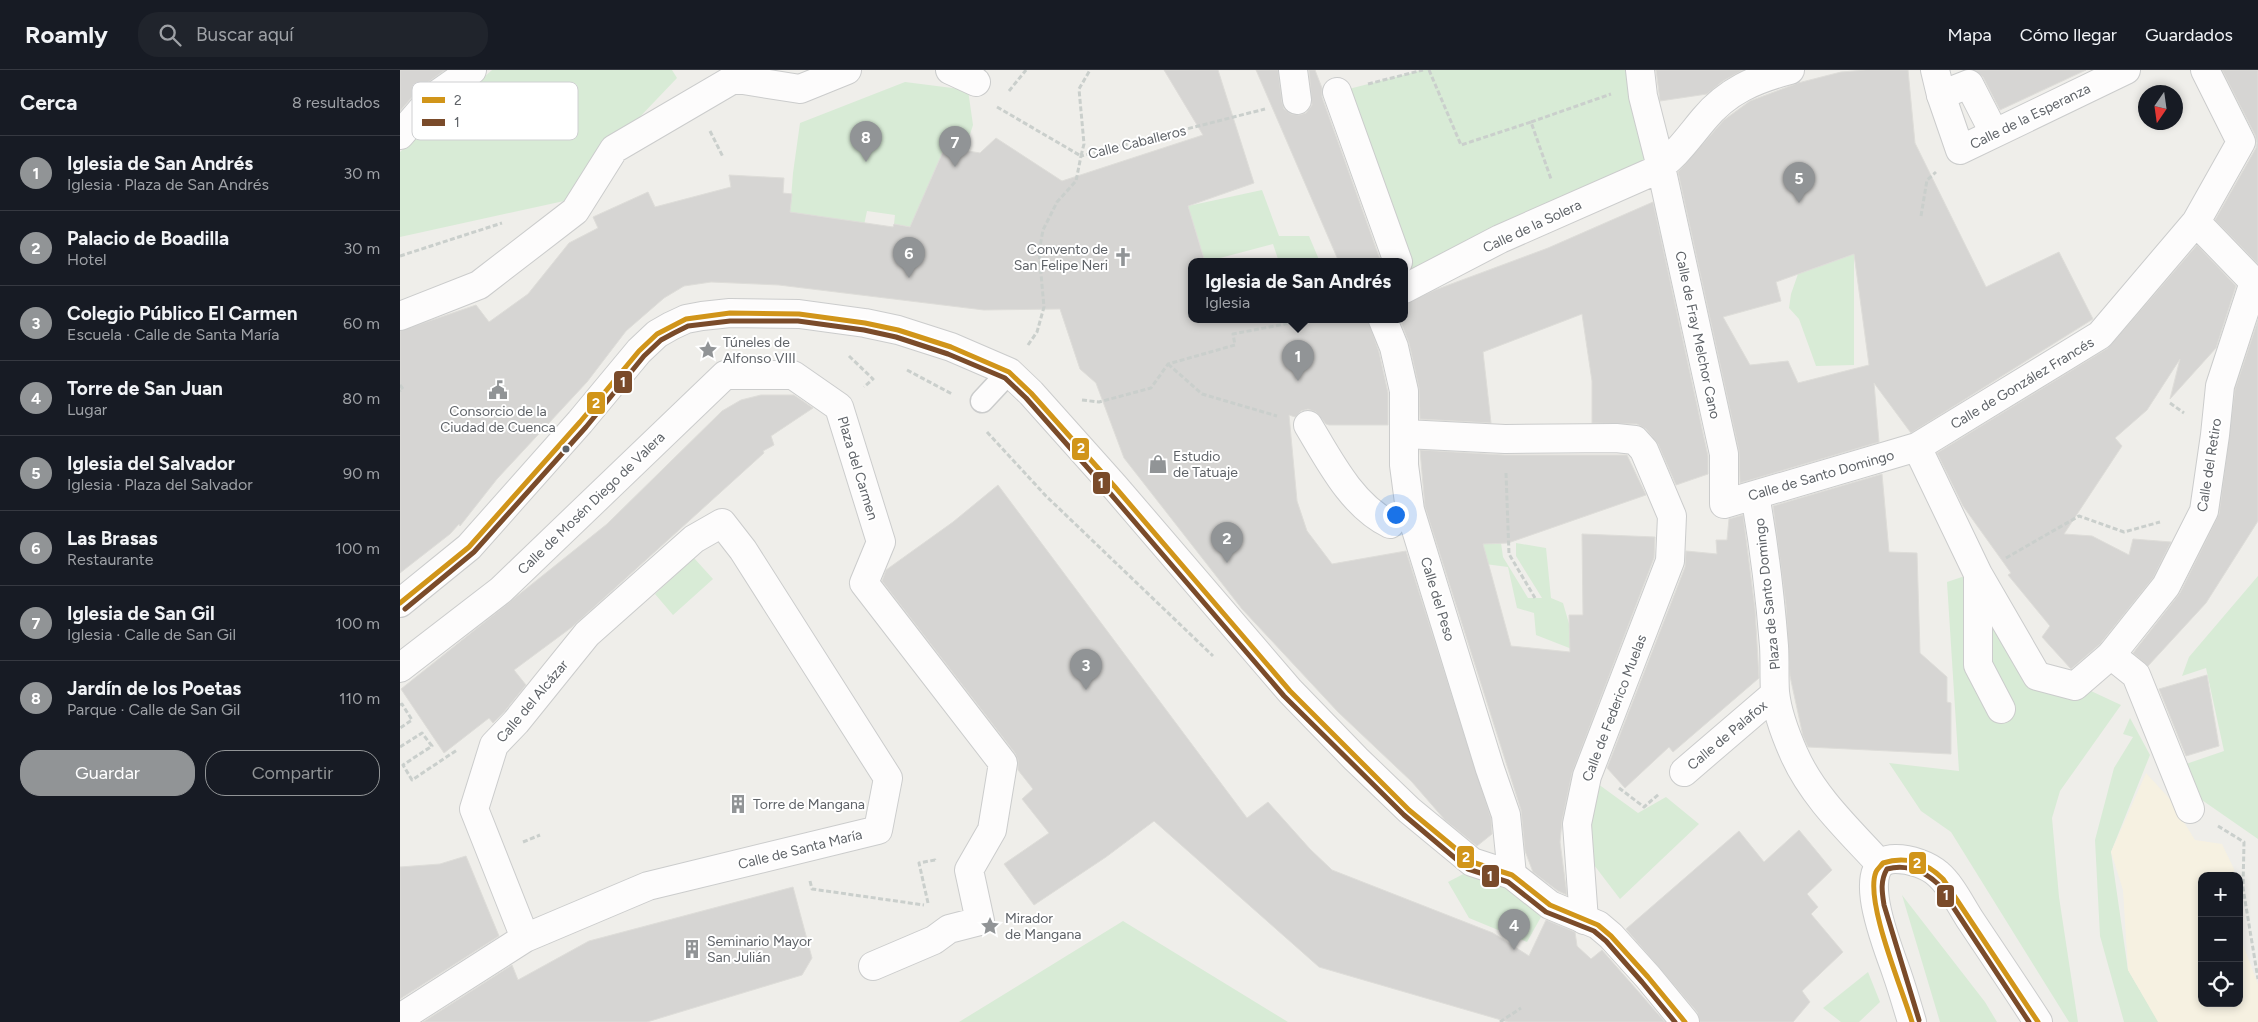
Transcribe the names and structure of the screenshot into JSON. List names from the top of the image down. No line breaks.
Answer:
{"streets":{"street":["Calle de la Esperanza","Calle de la Solera","Calle de Fray Melchor Cano","Calle de González Francés","Calle del Retiro","Plaza del Carmen","Calle de Santo Domingo","Calle de Mosén Diego de Valera","Plaza de Santo Domingo","Calle del Peso","Calle del Alcázar","Calle de Federico Muelas","Calle de Palafox","Calle de Santa María"],"path":["Calle Caballeros"]},"crossings":[["Calle de la Solera","Calle de Fray Melchor Cano"],["Calle de Fray Melchor Cano","Calle de Santo Domingo"],["Calle de González Francés","Calle del Retiro"],["Calle de González Francés","Calle de Santo Domingo"],["Calle del Retiro","Calle de Santo Domingo"],["Plaza del Carmen","Calle de Mosén Diego de Valera"],["Calle de Santo Domingo","Plaza de Santo Domingo"],["Plaza de Santo Domingo","Calle de Palafox"],["Calle del Alcázar","Calle de Santa María"]],"places":{"church":["Convento de San Felipe Neri"],"place":["Túneles de Alfonso VIII","Mirador de Mangana"],"public building":["Consorcio de la Ciudad de Cuenca"],"shop":["Estudio de Tatuaje"],"building":["Torre de Mangana","Seminario Mayor San Julián"]},"lines":["transit line 2","transit line 1"],"legend":["2","1"],"north":"bottom","page":{"header":"Roamly","search":"Buscar aquí","nav":["Mapa","Cómo llegar","Guardados"],"heading":["Cerca","8 resultados"],"pins":["8","7","5","6","1","2","3","4"],"list":[{"mark":"1","name":"Iglesia de San Andrés","note":"Iglesia · Plaza de San Andrés","value":"30 m"},{"mark":"2","name":"Palacio de Boadilla","note":"Hotel","value":"30 m"},{"mark":"3","name":"Colegio Público El Carmen","note":"Escuela · Calle de Santa María","value":"60 m"},{"mark":"4","name":"Torre de San Juan","note":"Lugar","value":"80 m"},{"mark":"5","name":"Iglesia del Salvador","note":"Iglesia · Plaza del Salvador","value":"90 m"},{"mark":"6","name":"Las Brasas","note":"Restaurante","value":"100 m"},{"mark":"7","name":"Iglesia de San Gil","note":"Iglesia · Calle de San Gil","value":"100 m"},{"mark":"8","name":"Jardín de los Poetas","note":"Parque · Calle de San Gil","value":"110 m"}],"popup":["Iglesia de San Andrés","Iglesia"],"buttons":["Guardar","Compartir"],"map_buttons":["+","−"]}}
